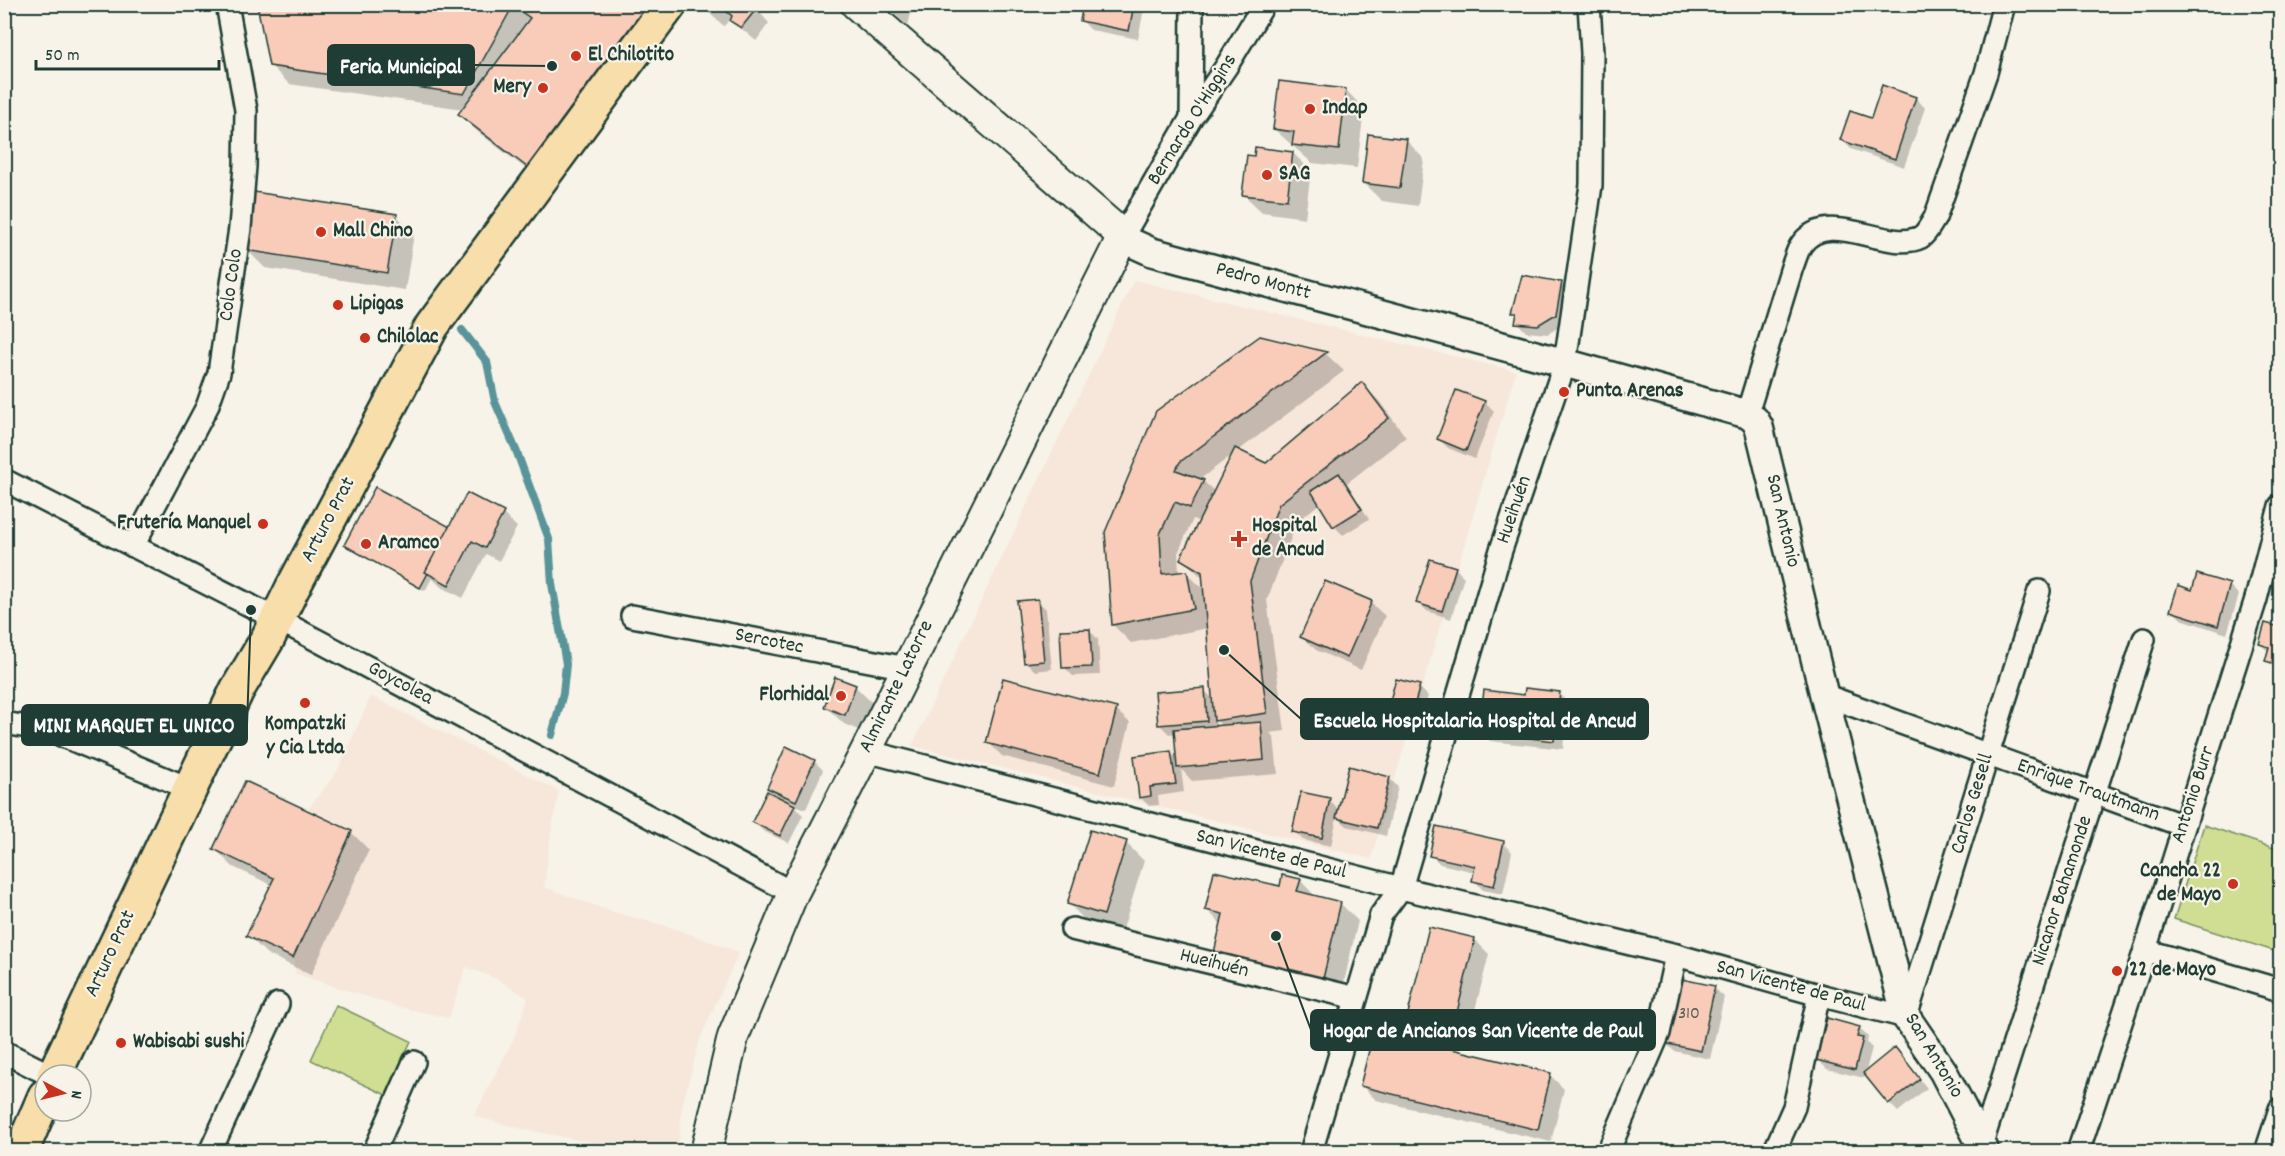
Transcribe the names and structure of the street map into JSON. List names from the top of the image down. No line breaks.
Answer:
{"streets":{"main road":["Pedro Montt","Arturo Prat","Almirante Latorre"],"street":["Bernardo O'Higgins","Colo Colo","Hueihuén","San Antonio","Sercotec","Goycolea","Enrique Trautmann","Antonio Burr","Carlos Gesell","San Vicente de Paul","Nicanor Bahamonde"]},"crossings":[["Bernardo O'Higgins","Pedro Montt"],["Bernardo O'Higgins","Almirante Latorre"],["Pedro Montt","Hueihuén"],["Pedro Montt","San Antonio"],["Pedro Montt","Almirante Latorre"],["Colo Colo","Goycolea"],["Hueihuén","San Vicente de Paul"],["Arturo Prat","Goycolea"],["San Antonio","Enrique Trautmann"],["San Antonio","Carlos Gesell"],["San Antonio","San Vicente de Paul"],["San Antonio","Nicanor Bahamonde"],["Sercotec","Almirante Latorre"],["Goycolea","Almirante Latorre"],["Almirante Latorre","San Vicente de Paul"],["Enrique Trautmann","Antonio Burr"],["Enrique Trautmann","Carlos Gesell"],["Enrique Trautmann","Nicanor Bahamonde"],["Carlos Gesell","San Vicente de Paul"]],"places":{"other":["El Chilotito","Feria Municipal","Mery","Indap","SAG","Mall Chino","Lipigas","Chilolac","Punta Arenas","Frutería Manquel","Aramco","MINI MARQUET EL UNICO","Escuela Hospitalaria Hospital de Ancud","Florhidal","Kompatzki y Cia Ltda","Cancha 22 de Mayo","Hogar de Ancianos San Vicente de Paul","22 de Mayo","Wabisabi sushi"],"health":["Hospital de Ancud"]},"house_numbers":["310"],"scale_bar":"50 m","north":"right"}
